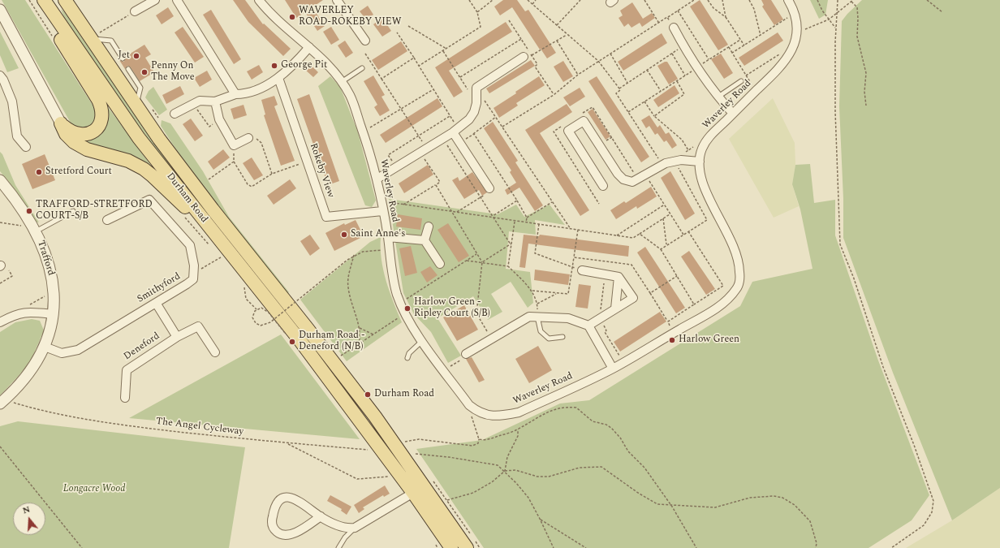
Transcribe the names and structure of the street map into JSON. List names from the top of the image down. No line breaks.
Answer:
{"streets":{"main road":["Durham Road"],"street":["Waverley Road","Rokeby View","Trafford","Smithyford","Deneford"],"path":["The Angel Cycleway"]},"crossings":[["Waverley Road","Rokeby View"],["Trafford","Smithyford"],["Trafford","The Angel Cycleway"],["Smithyford","Deneford"]],"parks":["Longacre Wood"],"places":["WAVERLEY ROAD-ROKEBY VIEW","Jet","George Pit","Penny On The Move","Stretford Court","TRAFFORD-STRETFORD COURT-S/B","Saint Anne's","Harlow Green - Ripley Court (S/B)","Harlow Green","Durham Road - Deneford (N/B)","Durham Road"],"north":"top"}
